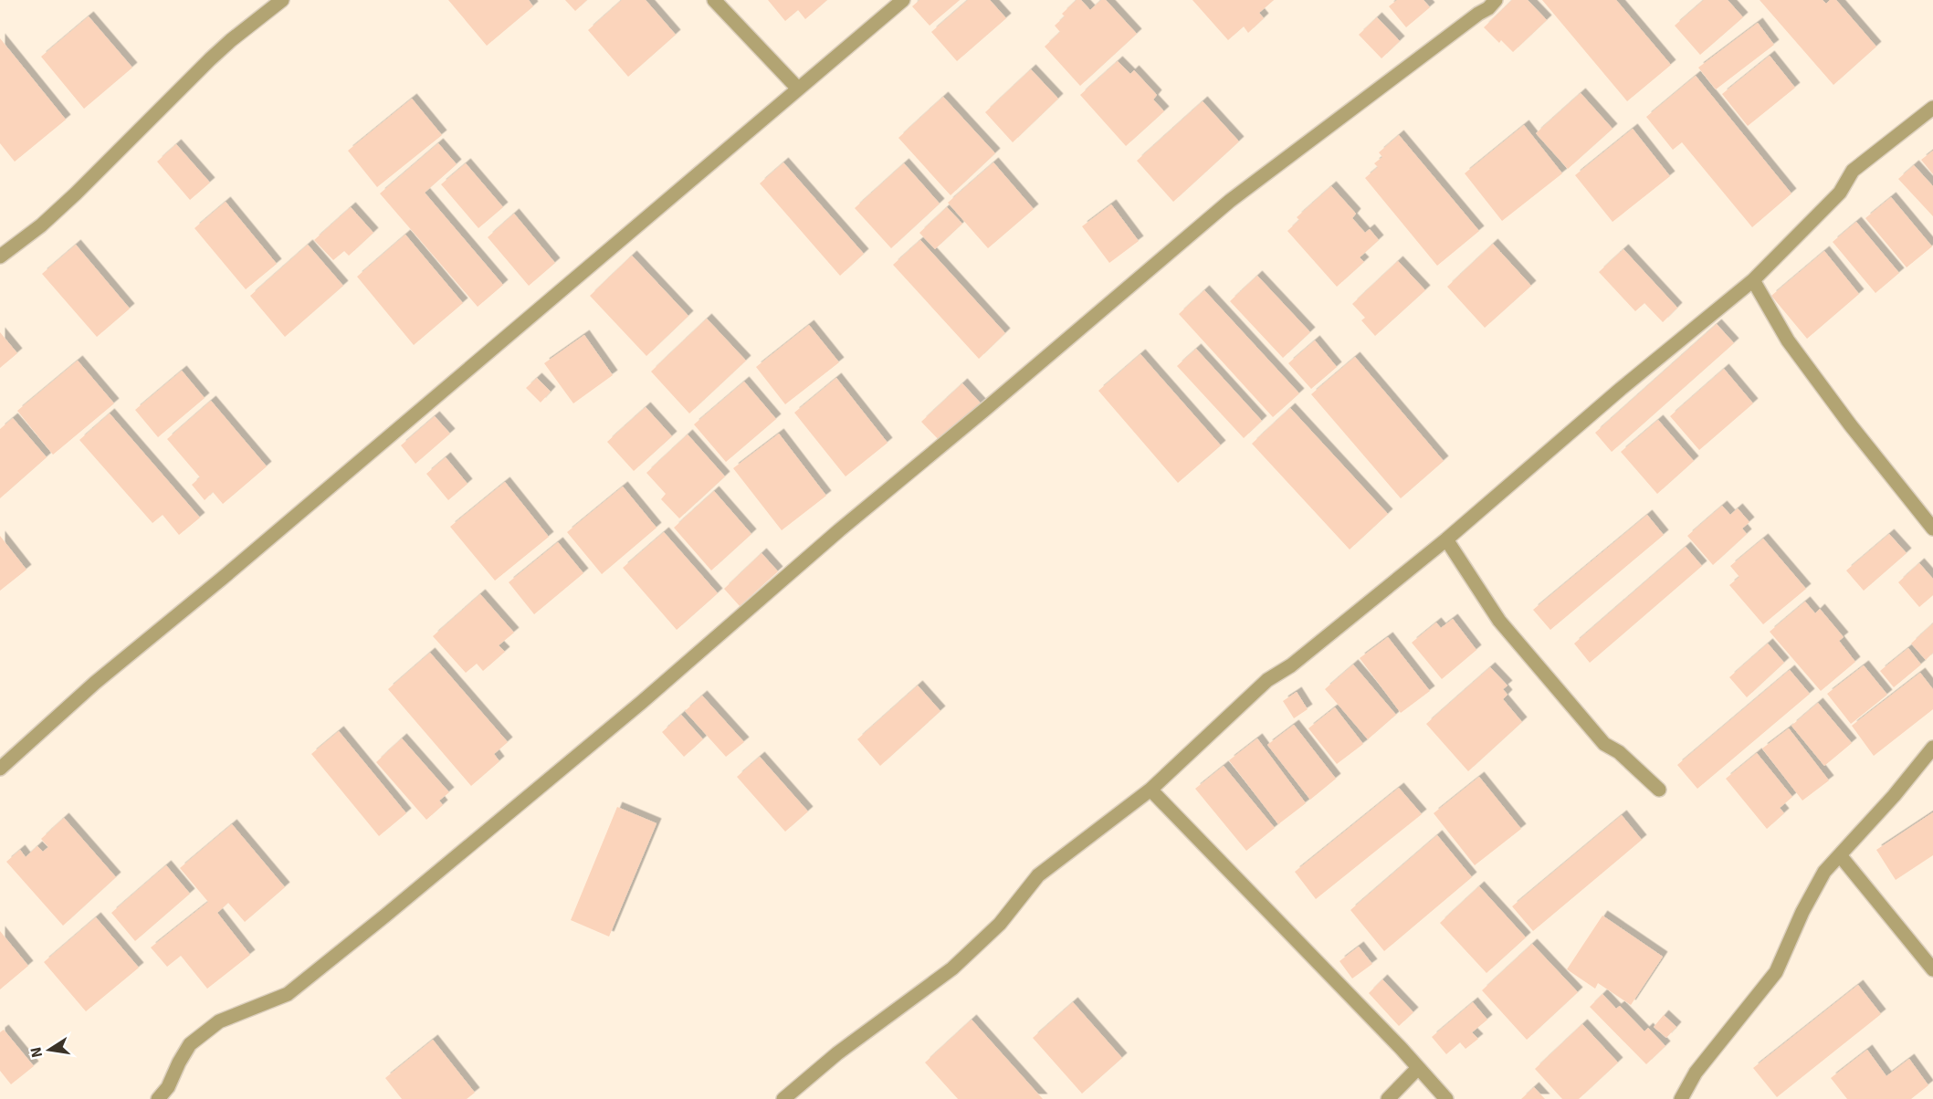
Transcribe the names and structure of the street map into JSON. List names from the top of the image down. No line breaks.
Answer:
{"north":"left"}
